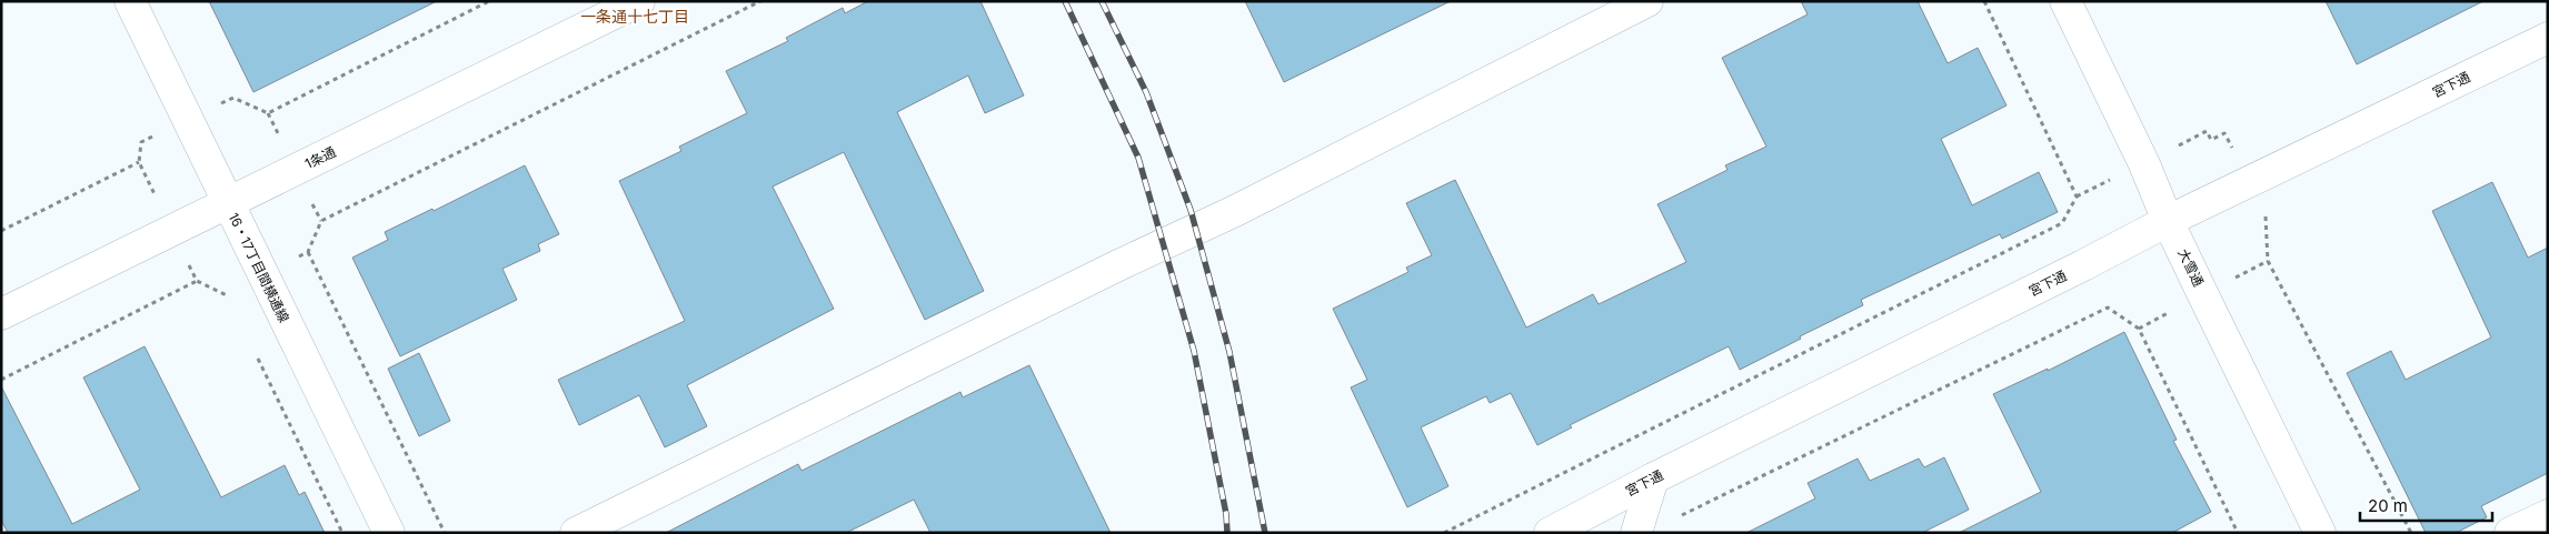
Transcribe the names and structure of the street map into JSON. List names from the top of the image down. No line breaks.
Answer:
{"streets":{"street":["宮下通","1条通","16・17丁目間横通線","大雪通"]},"crossings":[["宮下通","大雪通"],["1条通","16・17丁目間横通線"]],"districts":["一条通十七丁目"],"scale_bar":"20 m"}
